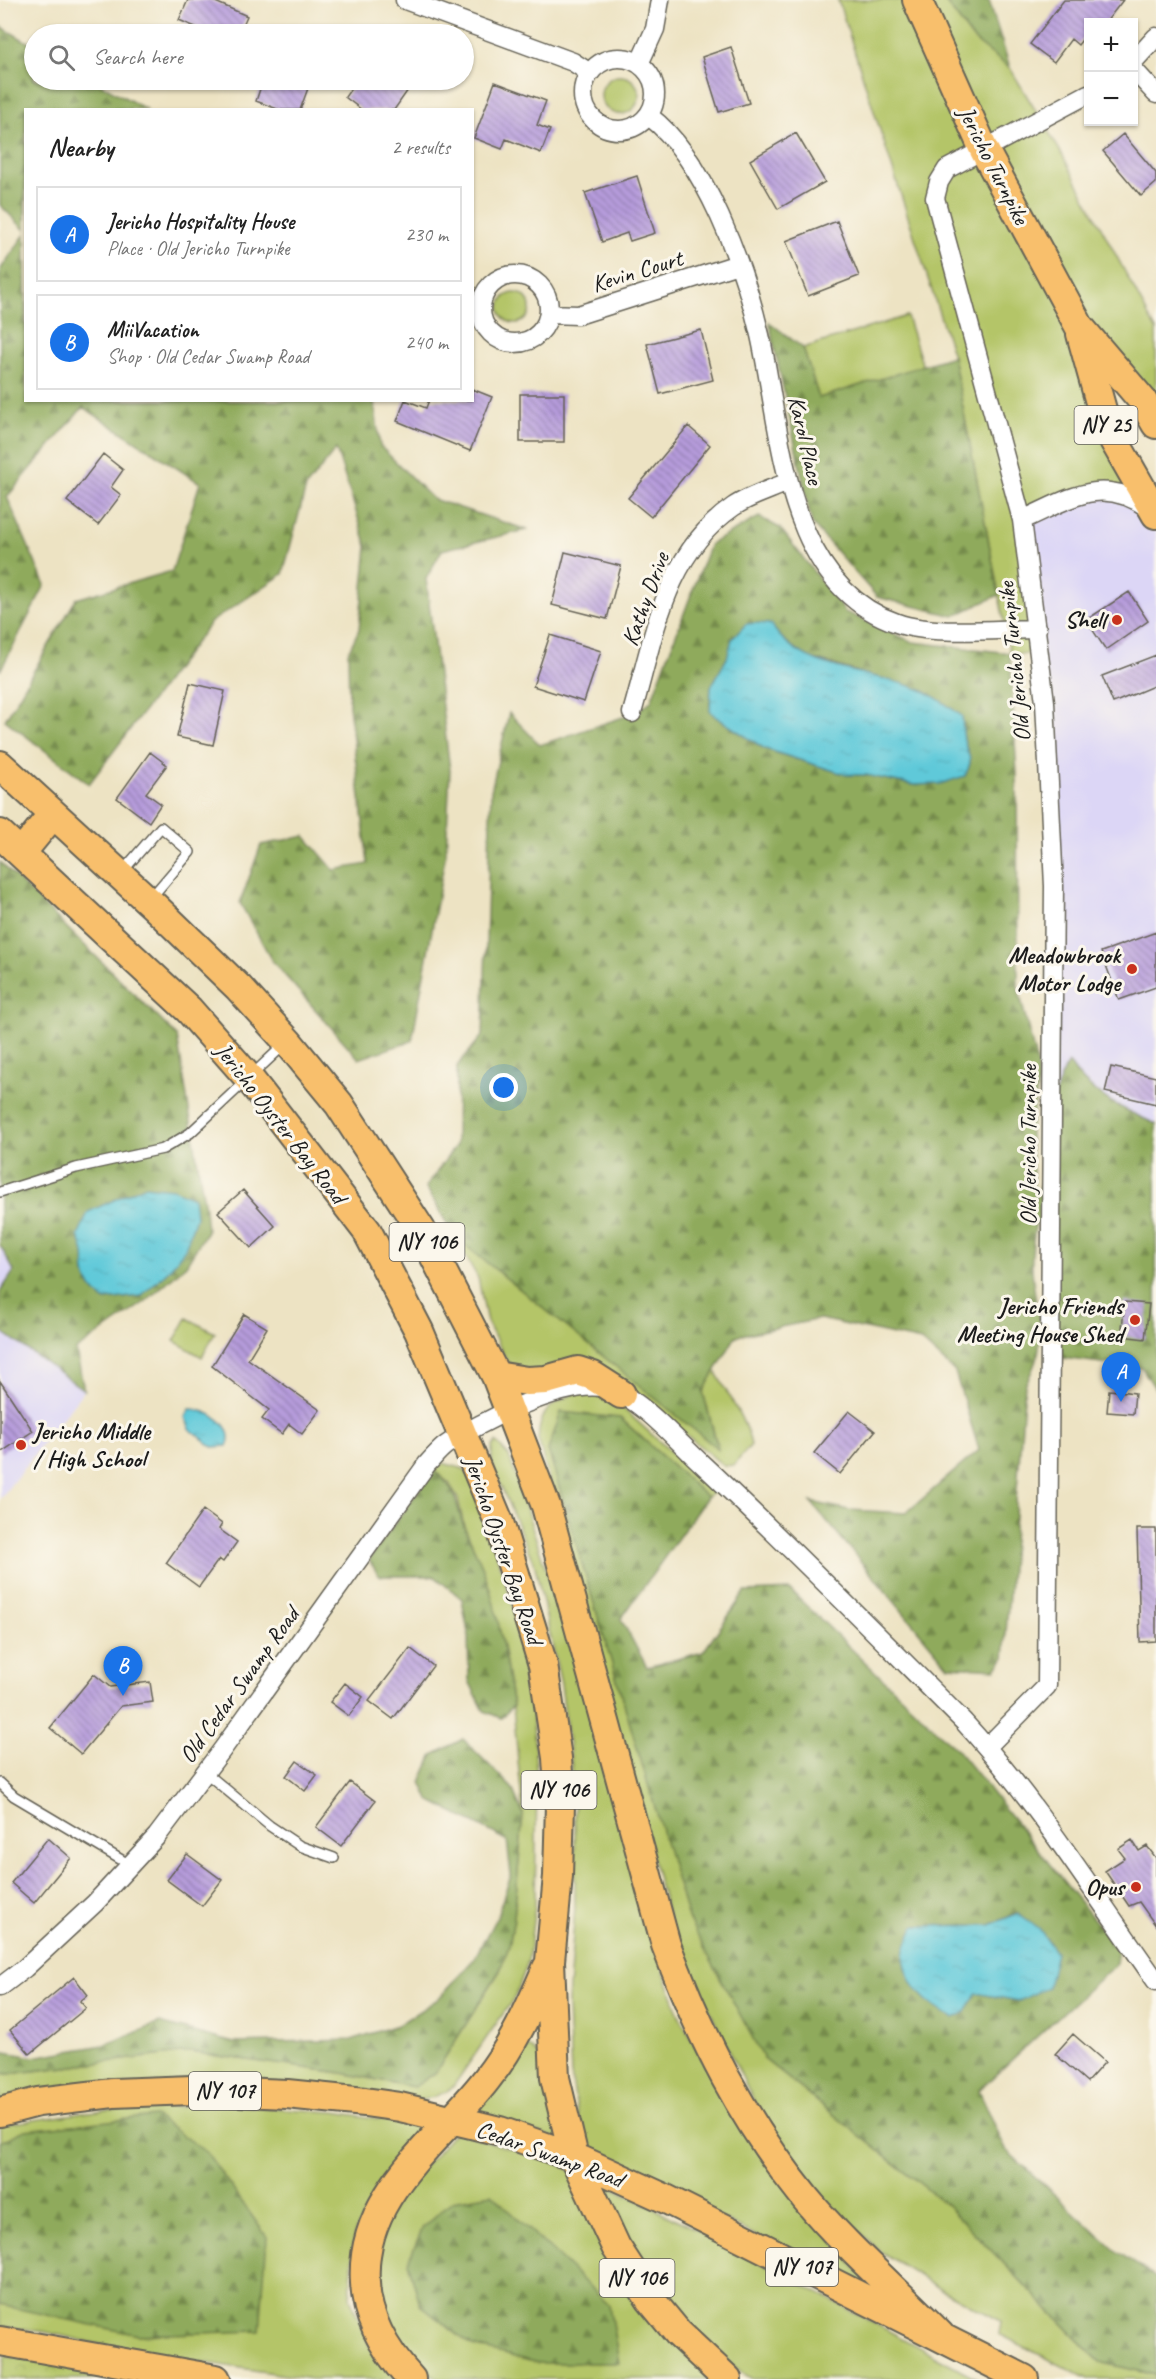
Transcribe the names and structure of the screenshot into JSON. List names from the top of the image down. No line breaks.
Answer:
{"streets":{"main road":["Jericho Turnpike","NY 25","Jericho Oyster Bay Road","NY 106","NY 107","Cedar Swamp Road"],"street":["Kevin Court","Karol Place","Kathy Drive","Old Jericho Turnpike","Old Cedar Swamp Road"]},"crossings":[["Jericho Turnpike","Old Jericho Turnpike"],["Kevin Court","Karol Place"],["Karol Place","Kathy Drive"],["Karol Place","Old Jericho Turnpike"],["Jericho Oyster Bay Road","Old Cedar Swamp Road"],["Jericho Oyster Bay Road","Cedar Swamp Road"]],"places":["Shell","Meadowbrook Motor Lodge","Jericho Friends Meeting House Shed","Jericho Middle / High School","Opus"],"page":{"map_buttons":["+","−"],"search":"Search here","heading":["Nearby","2 results"],"list":[{"mark":"A","name":"Jericho Hospitality House","note":"Place · Old Jericho Turnpike","value":"230 m"},{"mark":"B","name":"MiiVacation","note":"Shop · Old Cedar Swamp Road","value":"240 m"}],"pins":["A","B"]}}
